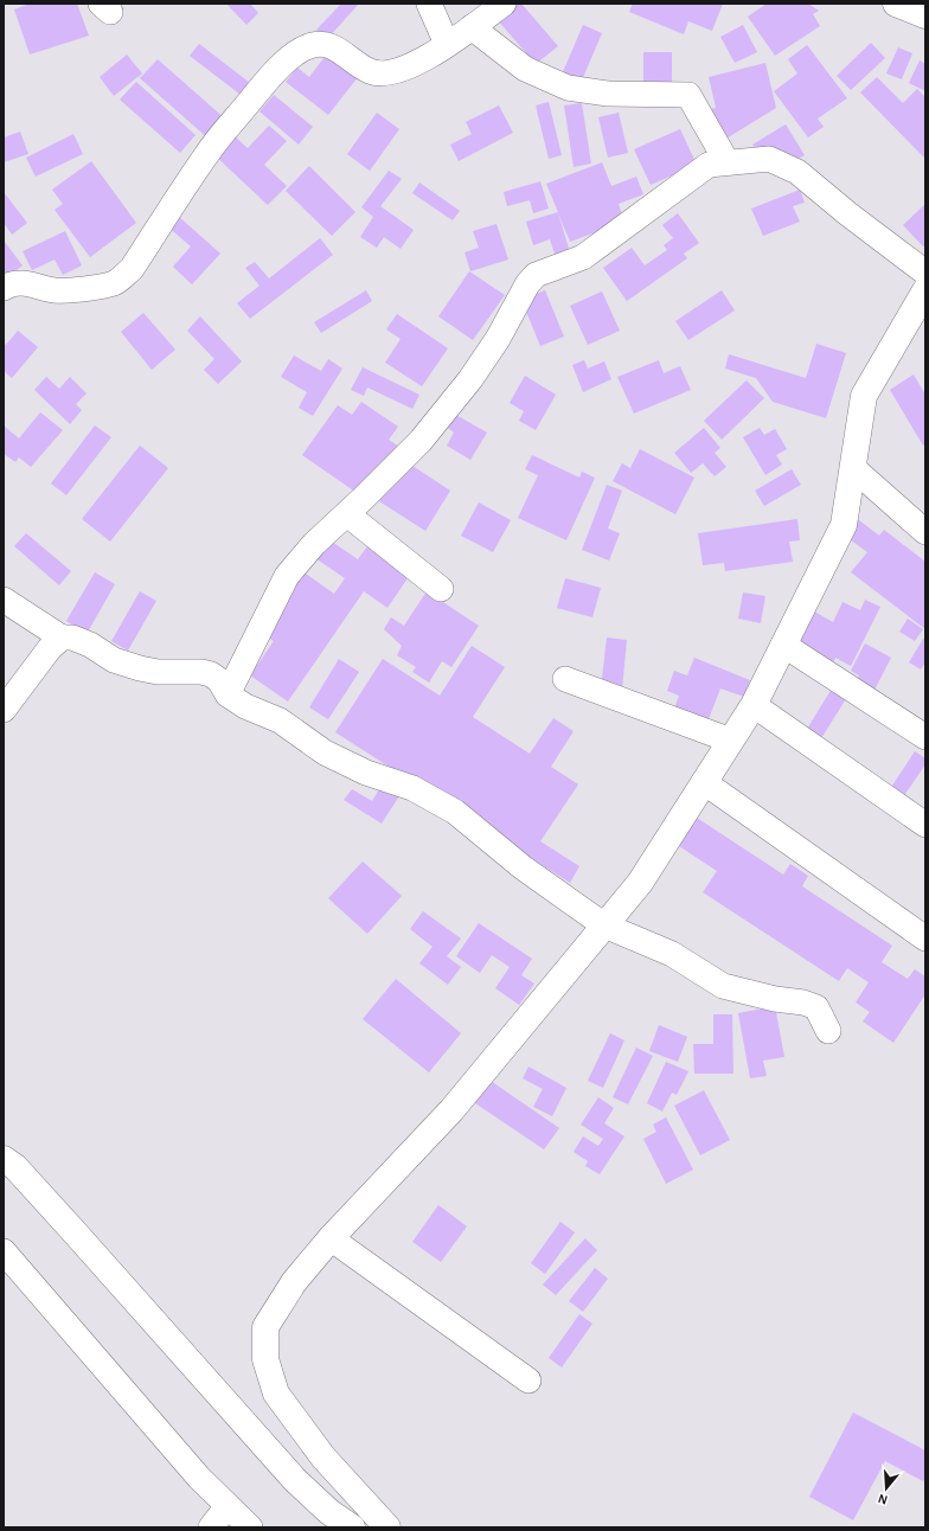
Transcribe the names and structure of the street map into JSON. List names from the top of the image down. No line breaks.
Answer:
{"north":"bottom"}
